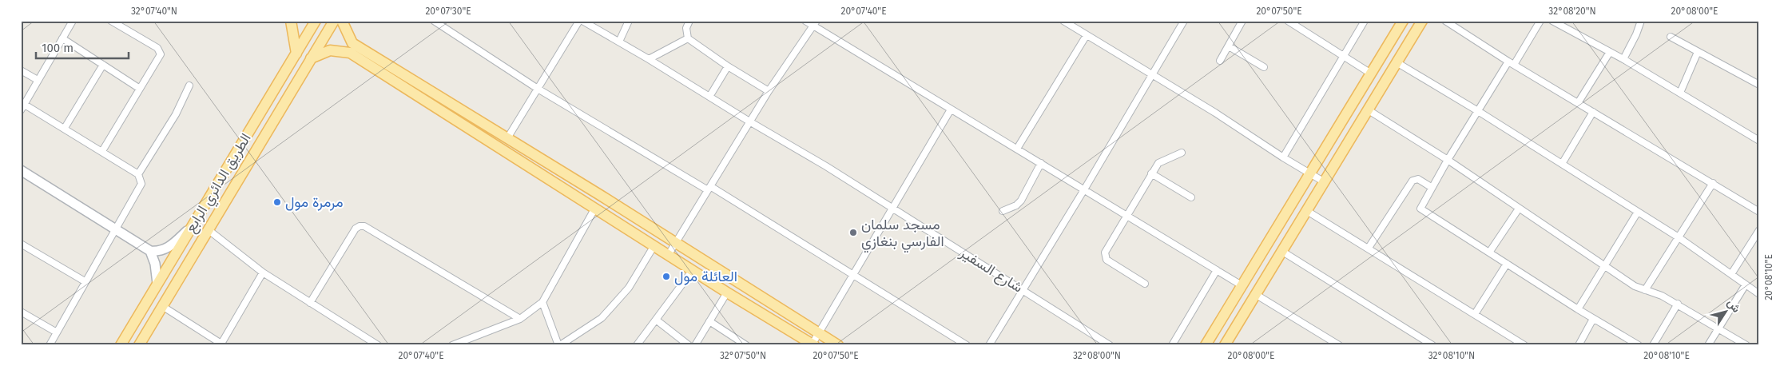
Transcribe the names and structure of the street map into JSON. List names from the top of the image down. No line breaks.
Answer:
{"streets":{"main road":["الطريق الدائري الرابع"],"street":["شارع السفير"]},"places":["مرمرة مول","مسجد سلمان الفارسي بنغازي","العائلة مول"],"scale_bar":"100 m","north":"top right","coordinates":["32°07'40\"N","20°07'30\"E","20°07'40\"E","20°07'50\"E","32°08'20\"N","20°08'00\"E","20°08'10\"E","32°07'50\"N","32°08'00\"N","32°08'10\"N"]}
